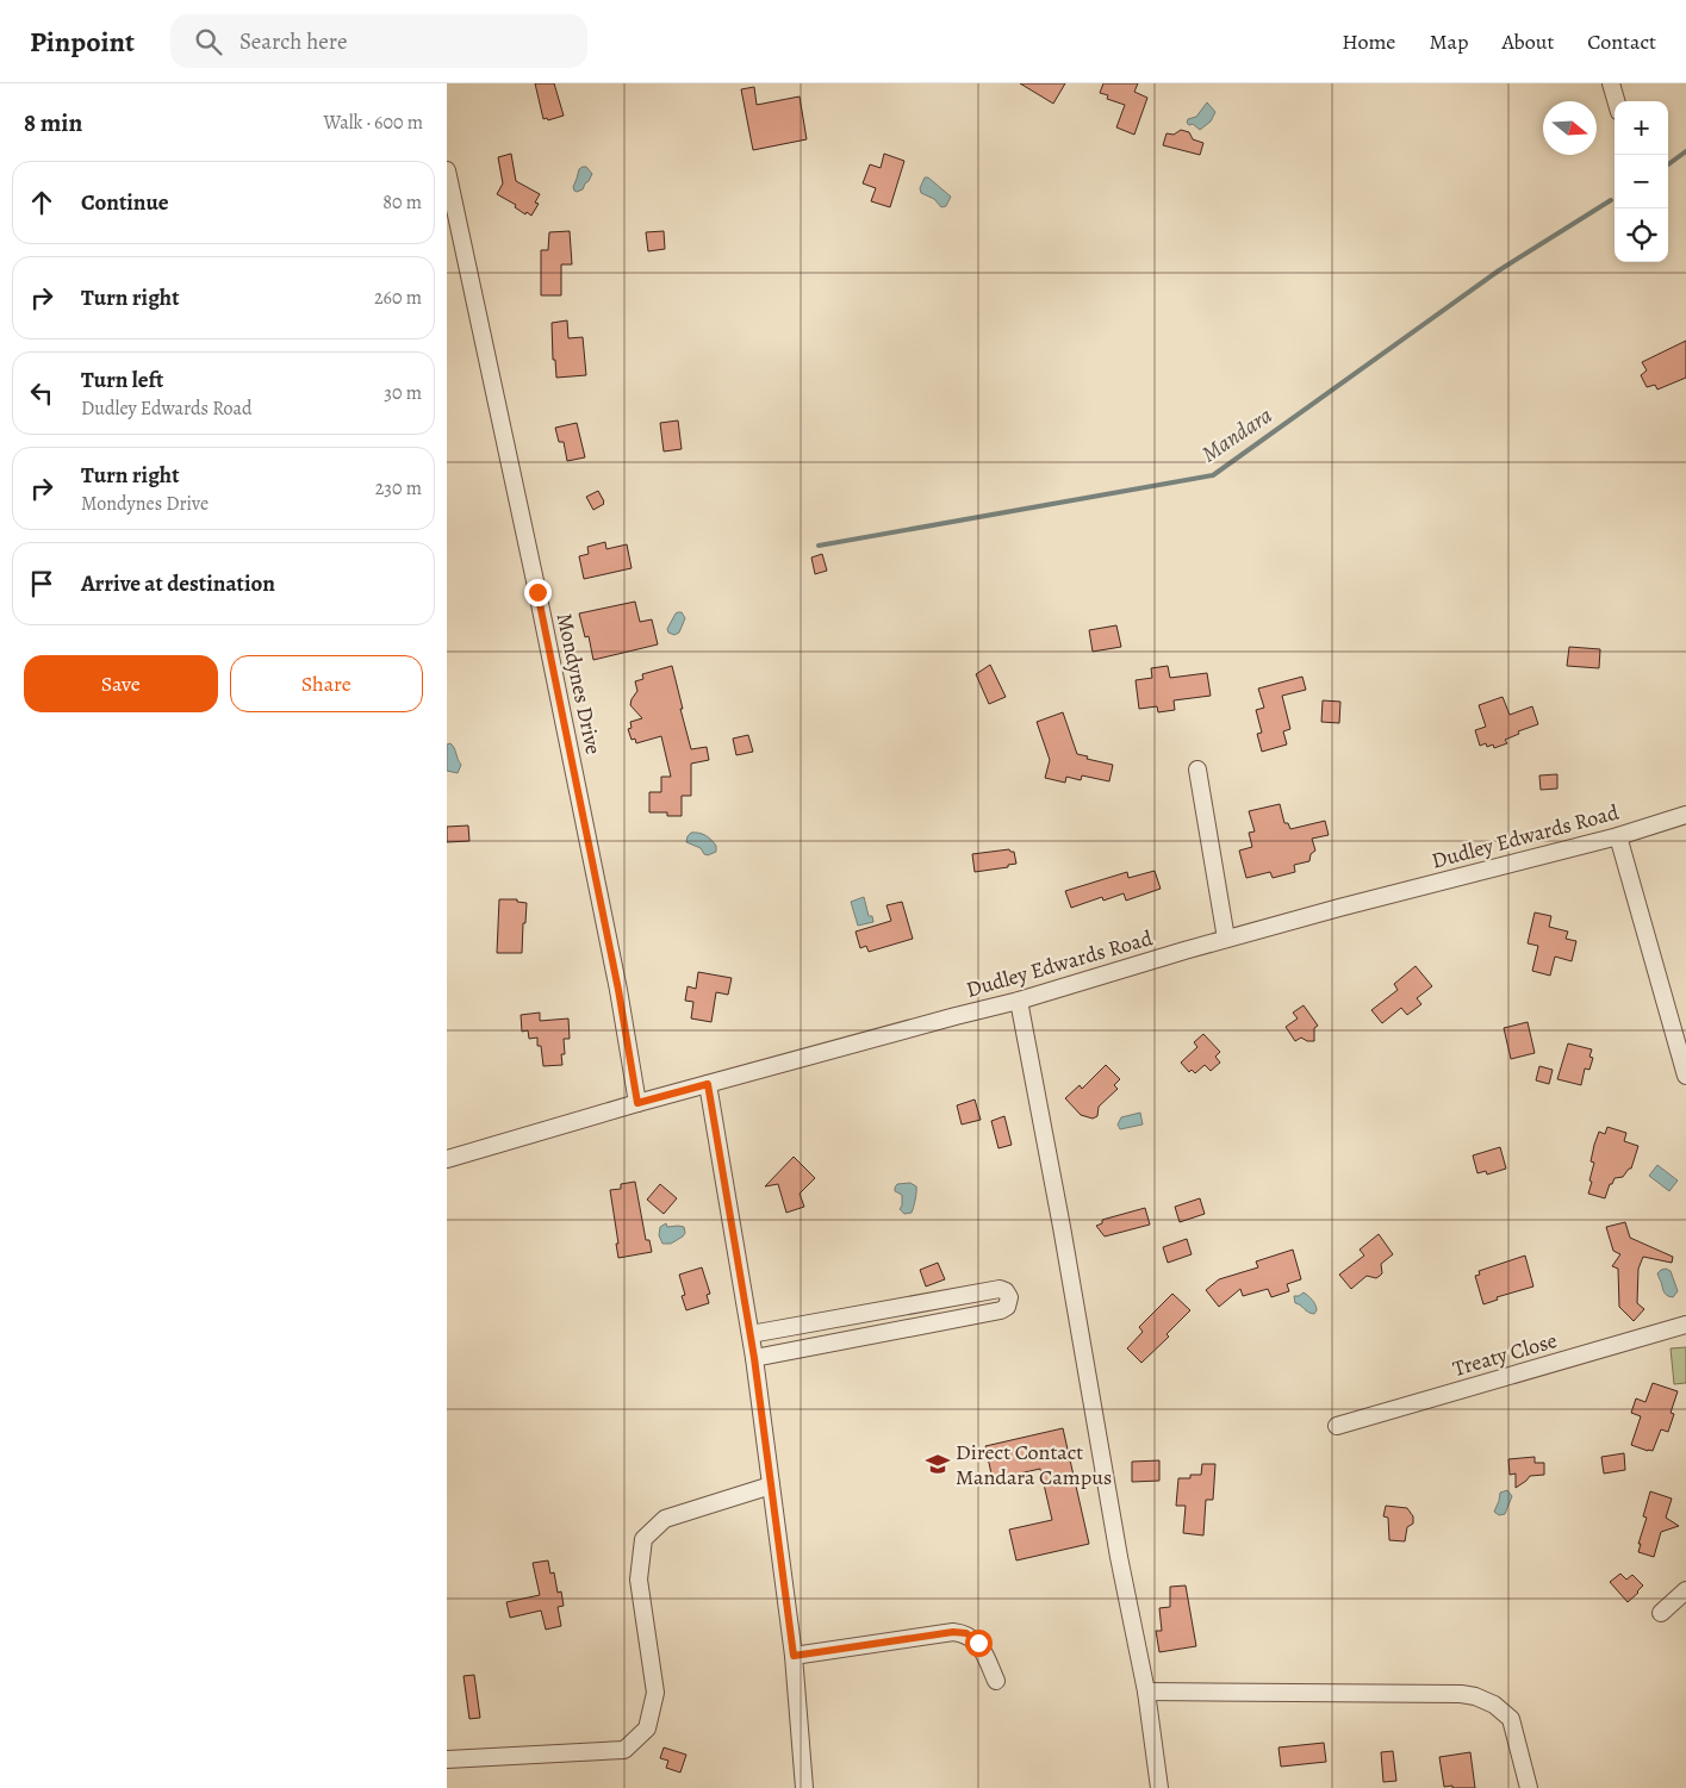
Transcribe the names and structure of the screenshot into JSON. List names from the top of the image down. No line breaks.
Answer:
{"streets":{"street":["Mondynes Drive","Dudley Edwards Road","Treaty Close"]},"crossings":[["Mondynes Drive","Dudley Edwards Road"]],"water":["Mandara"],"places":{"school or university":["Direct Contact Mandara Campus"]},"north":"right","page":{"header":"Pinpoint","search":"Search here","nav":["Home","Map","About","Contact"],"heading":["8 min","Walk · 600 m"],"map_buttons":["+","−"],"list":[["Continue","80 m"],["Turn right","260 m"],["Turn left","Dudley Edwards Road","30 m"],["Turn right","Mondynes Drive","230 m"],"Arrive at destination"],"buttons":["Save","Share"]}}
